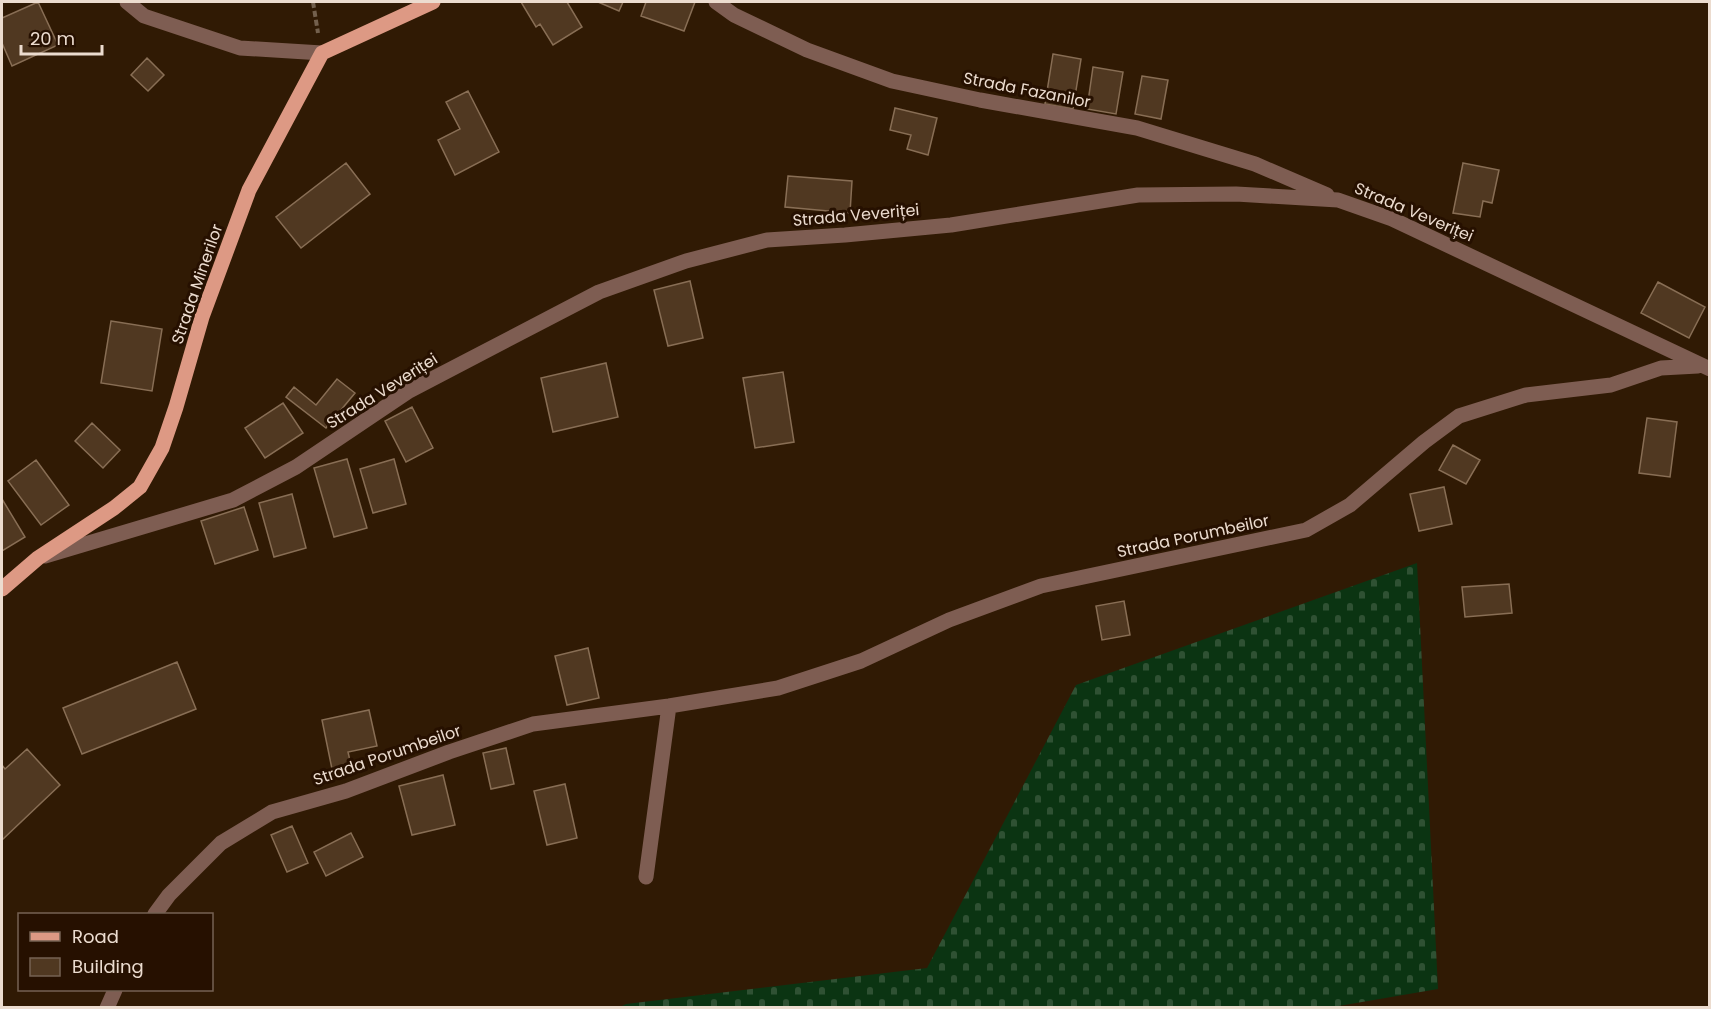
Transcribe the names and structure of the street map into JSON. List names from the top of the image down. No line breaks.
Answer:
{"streets":{"main road":["Strada Minerilor"],"street":["Strada Fazanilor","Strada Veveriței","Strada Porumbeilor"]},"crossings":[["Strada Fazanilor","Strada Veveriței"],["Strada Veveriței","Strada Minerilor"],["Strada Veveriței","Strada Porumbeilor"]],"legend":["Road","Building"],"scale_bar":"20 m"}
